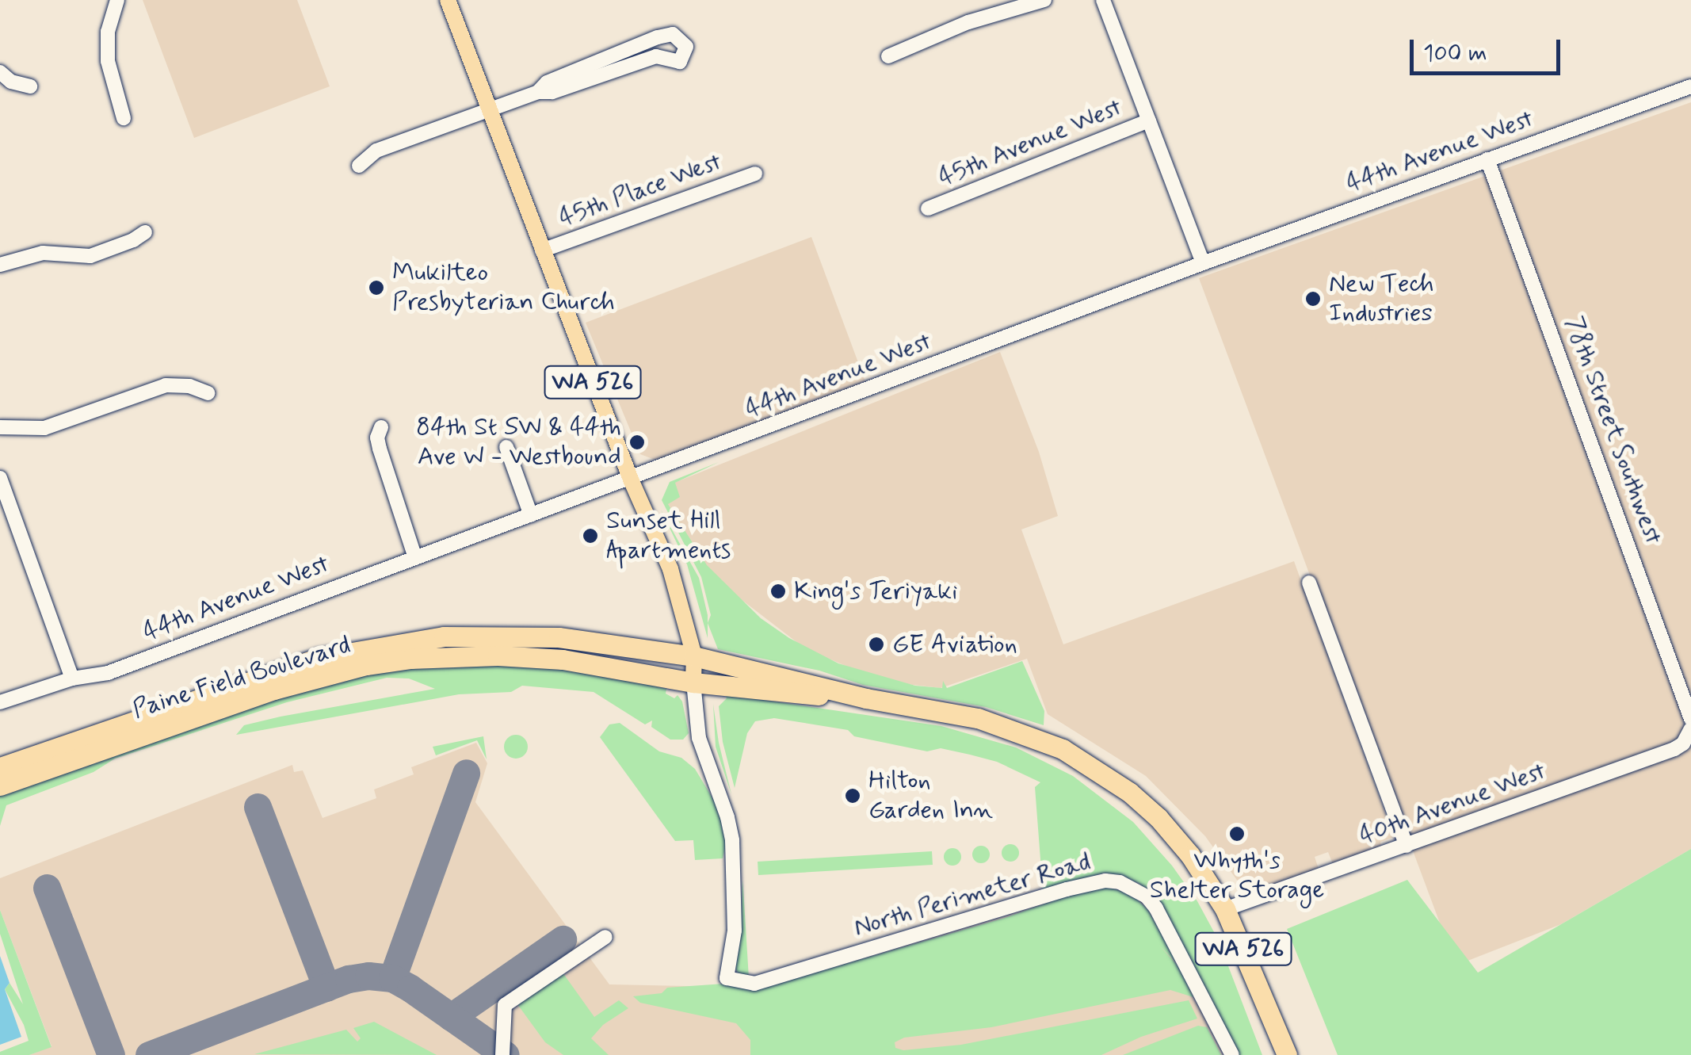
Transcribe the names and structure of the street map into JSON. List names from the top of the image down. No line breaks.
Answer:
{"streets":{"highway":["WA 526","Paine Field Boulevard"],"street":["45th Avenue West","44th Avenue West","45th Place West","78th Street Southwest","40th Avenue West","North Perimeter Road"]},"crossings":[["44th Avenue West","WA 526"],["44th Avenue West","78th Street Southwest"],["45th Place West","WA 526"],["WA 526","Paine Field Boulevard"],["WA 526","40th Avenue West"],["WA 526","North Perimeter Road"],["78th Street Southwest","40th Avenue West"],["Paine Field Boulevard","North Perimeter Road"]],"places":["Mukilteo Presbyterian Church","New Tech Industries","84th St SW & 44th Ave W - Westbound","Sunset Hill Apartments","King's Teriyaki","GE Aviation","Hilton Garden Inn","Whyth's Shelter Storage"],"scale_bar":"100 m"}
